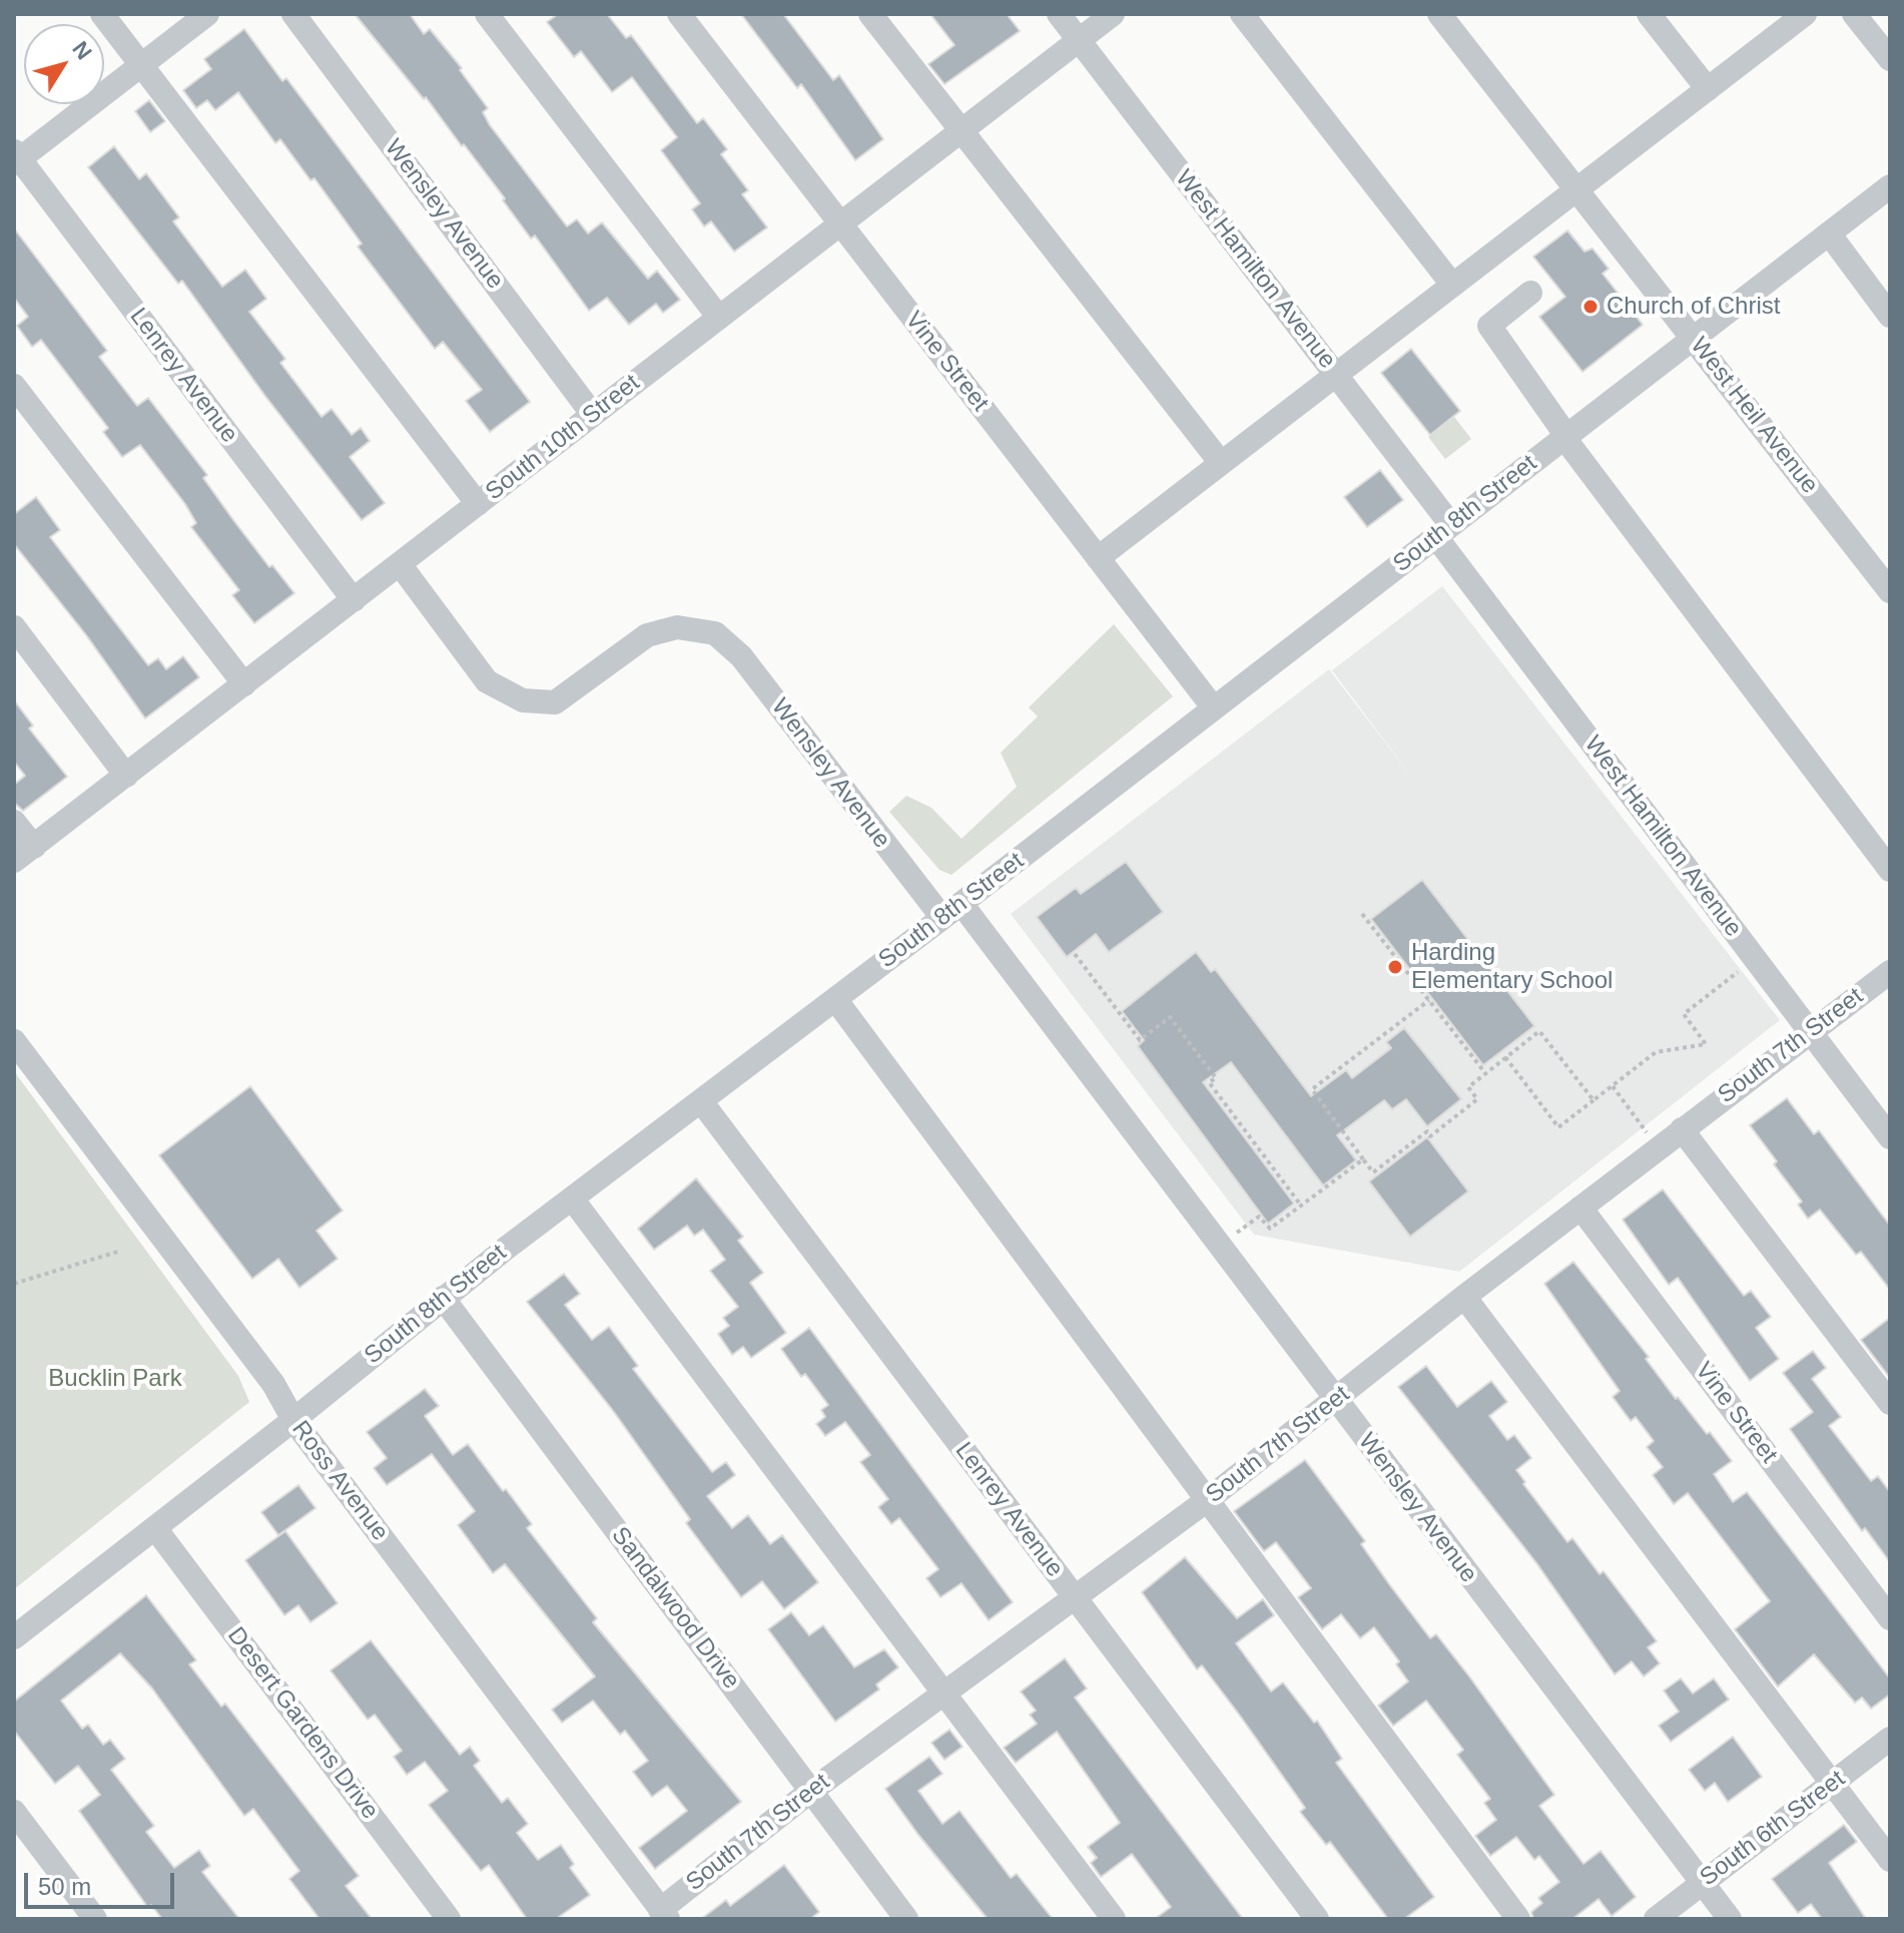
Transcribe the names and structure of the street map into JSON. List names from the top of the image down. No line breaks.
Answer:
{"streets":{"street":["Wensley Avenue","West Hamilton Avenue","Vine Street","Lenrey Avenue","West Heil Avenue","South 10th Street","South 8th Street","South 7th Street","Ross Avenue","Sandalwood Drive","Desert Gardens Drive","South 6th Street"]},"crossings":[["Wensley Avenue","South 10th Street"],["Wensley Avenue","South 8th Street"],["Wensley Avenue","South 7th Street"],["Wensley Avenue","South 6th Street"],["West Hamilton Avenue","South 10th Street"],["West Hamilton Avenue","South 8th Street"],["West Hamilton Avenue","South 7th Street"],["Vine Street","South 10th Street"],["Vine Street","South 8th Street"],["Vine Street","South 7th Street"],["Lenrey Avenue","South 10th Street"],["Lenrey Avenue","South 8th Street"],["Lenrey Avenue","South 7th Street"],["West Heil Avenue","South 8th Street"],["South 8th Street","Ross Avenue"],["South 8th Street","Sandalwood Drive"],["South 8th Street","Desert Gardens Drive"],["South 7th Street","Ross Avenue"],["South 7th Street","Sandalwood Drive"]],"parks":["Bucklin Park"],"places":["Church of Christ","Harding Elementary School"],"scale_bar":"50 m","north":"top right"}
